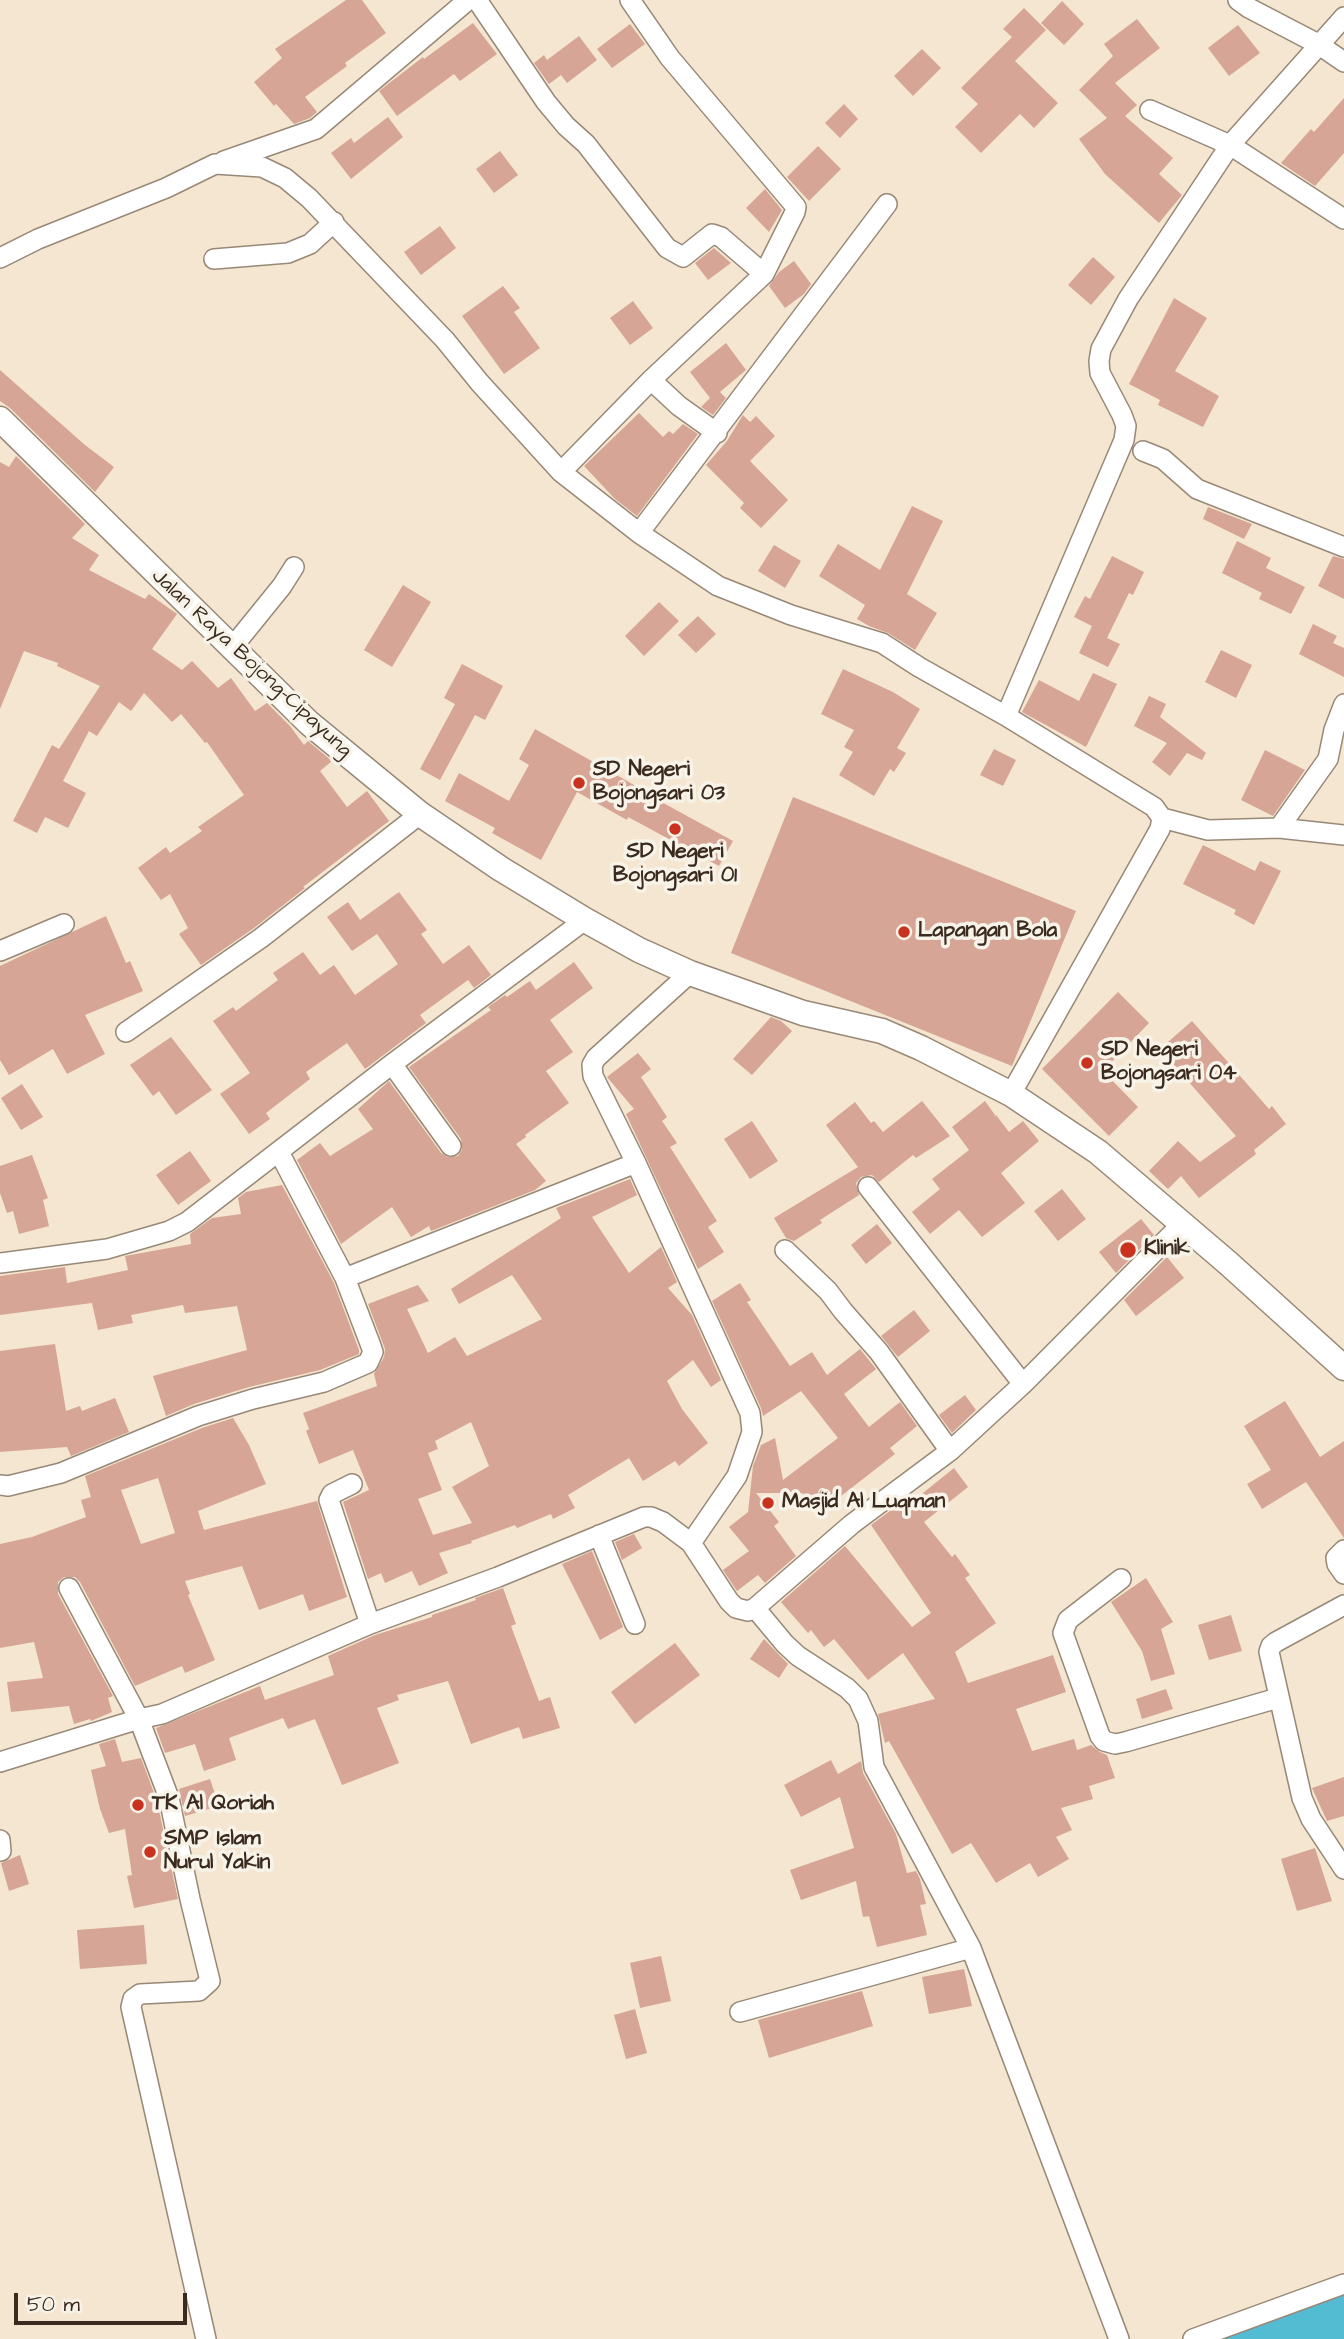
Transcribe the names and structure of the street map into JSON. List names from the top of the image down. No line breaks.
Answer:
{"streets":{"street":["Jalan Raya Bojong-Cipayung"]},"places":["SD Negeri Bojongsari 03","SD Negeri Bojongsari 01","Lapangan Bola","SD Negeri Bojongsari 04","Klinik","Masjid Al Luqman","TK Al Qoriah","SMP Islam Nurul Yakin"],"scale_bar":"50 m"}
